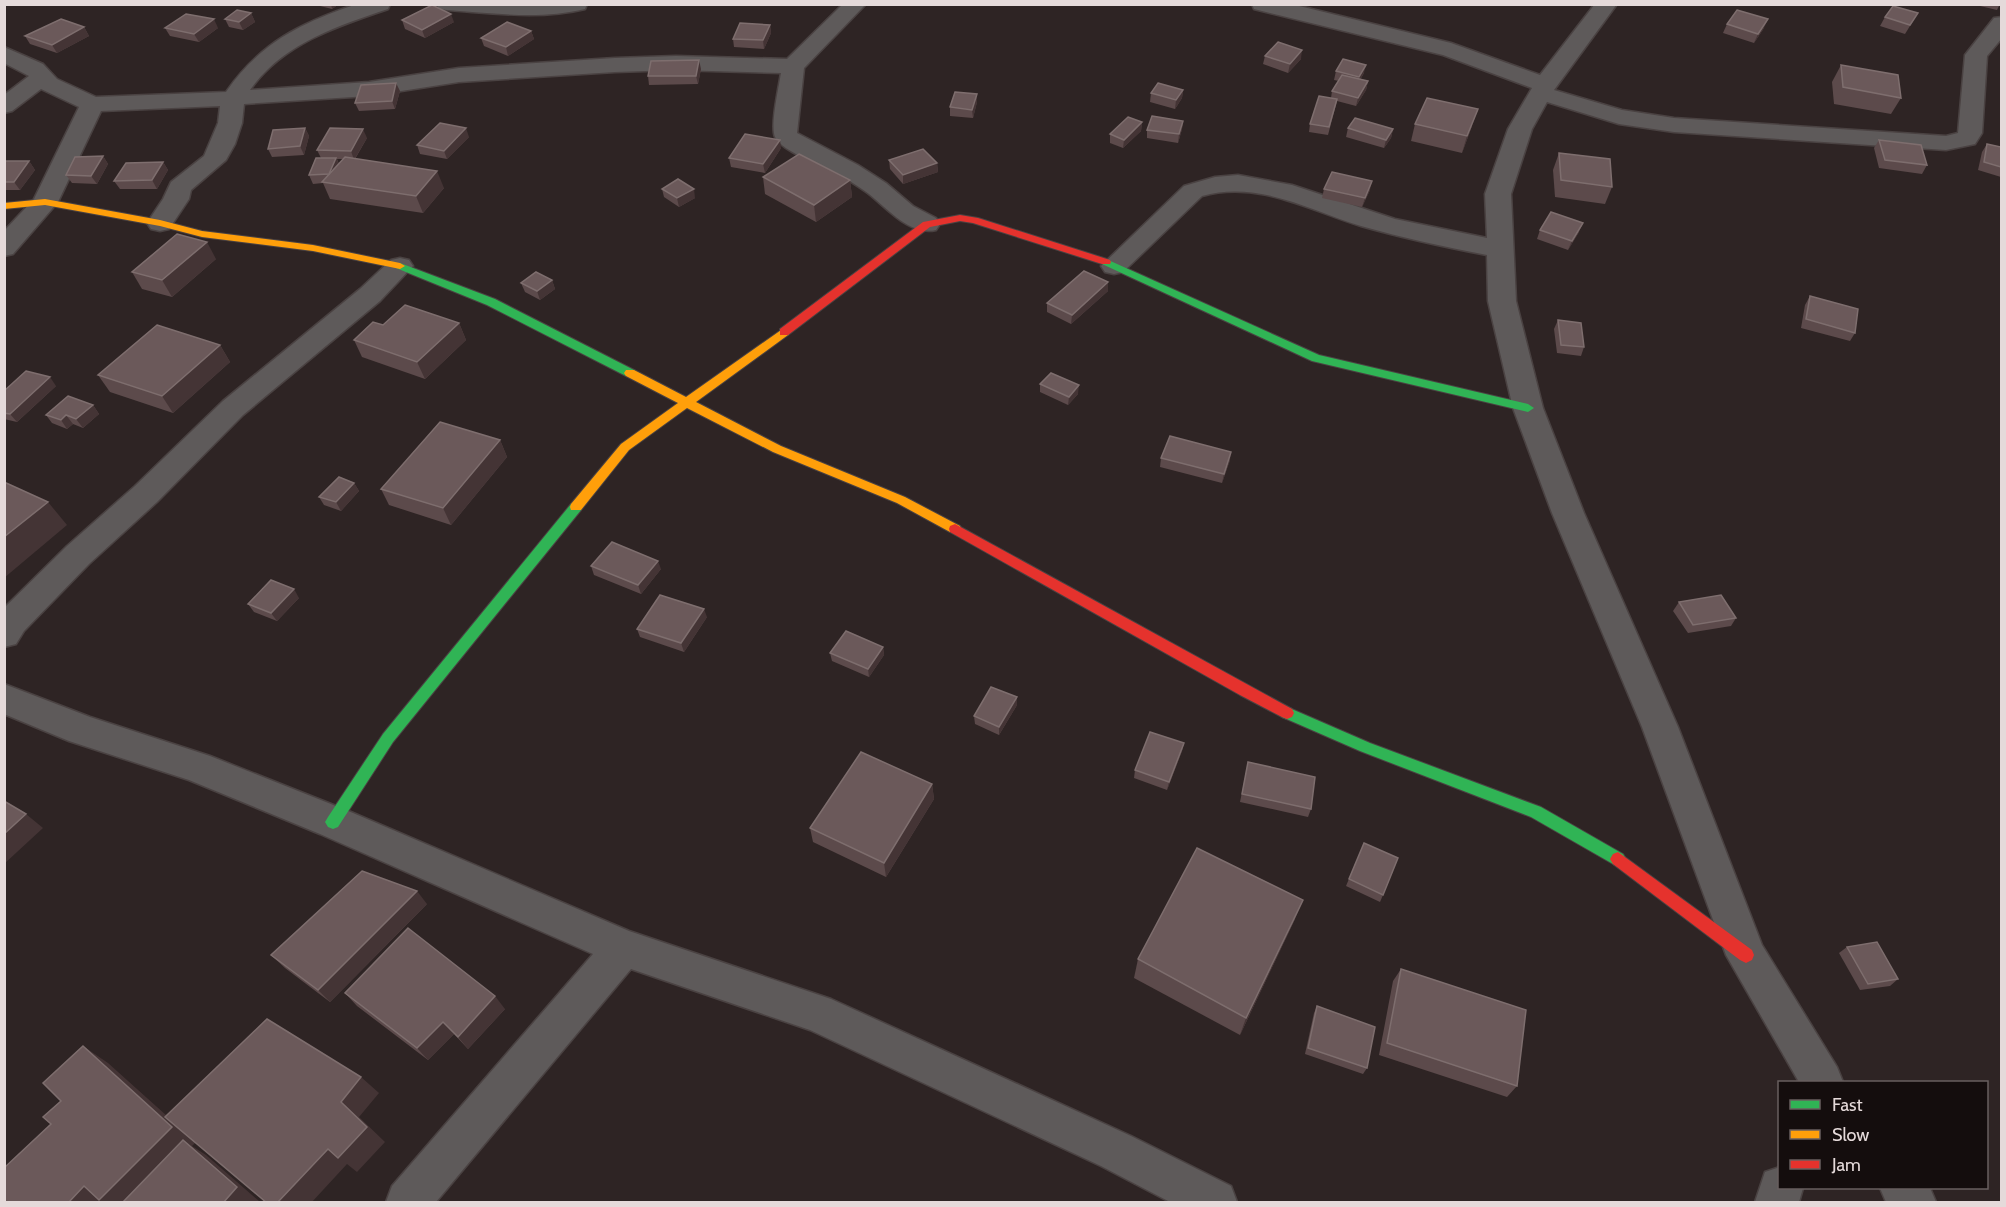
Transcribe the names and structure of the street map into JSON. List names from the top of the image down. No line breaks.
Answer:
{"legend":["Fast","Slow","Jam"]}
